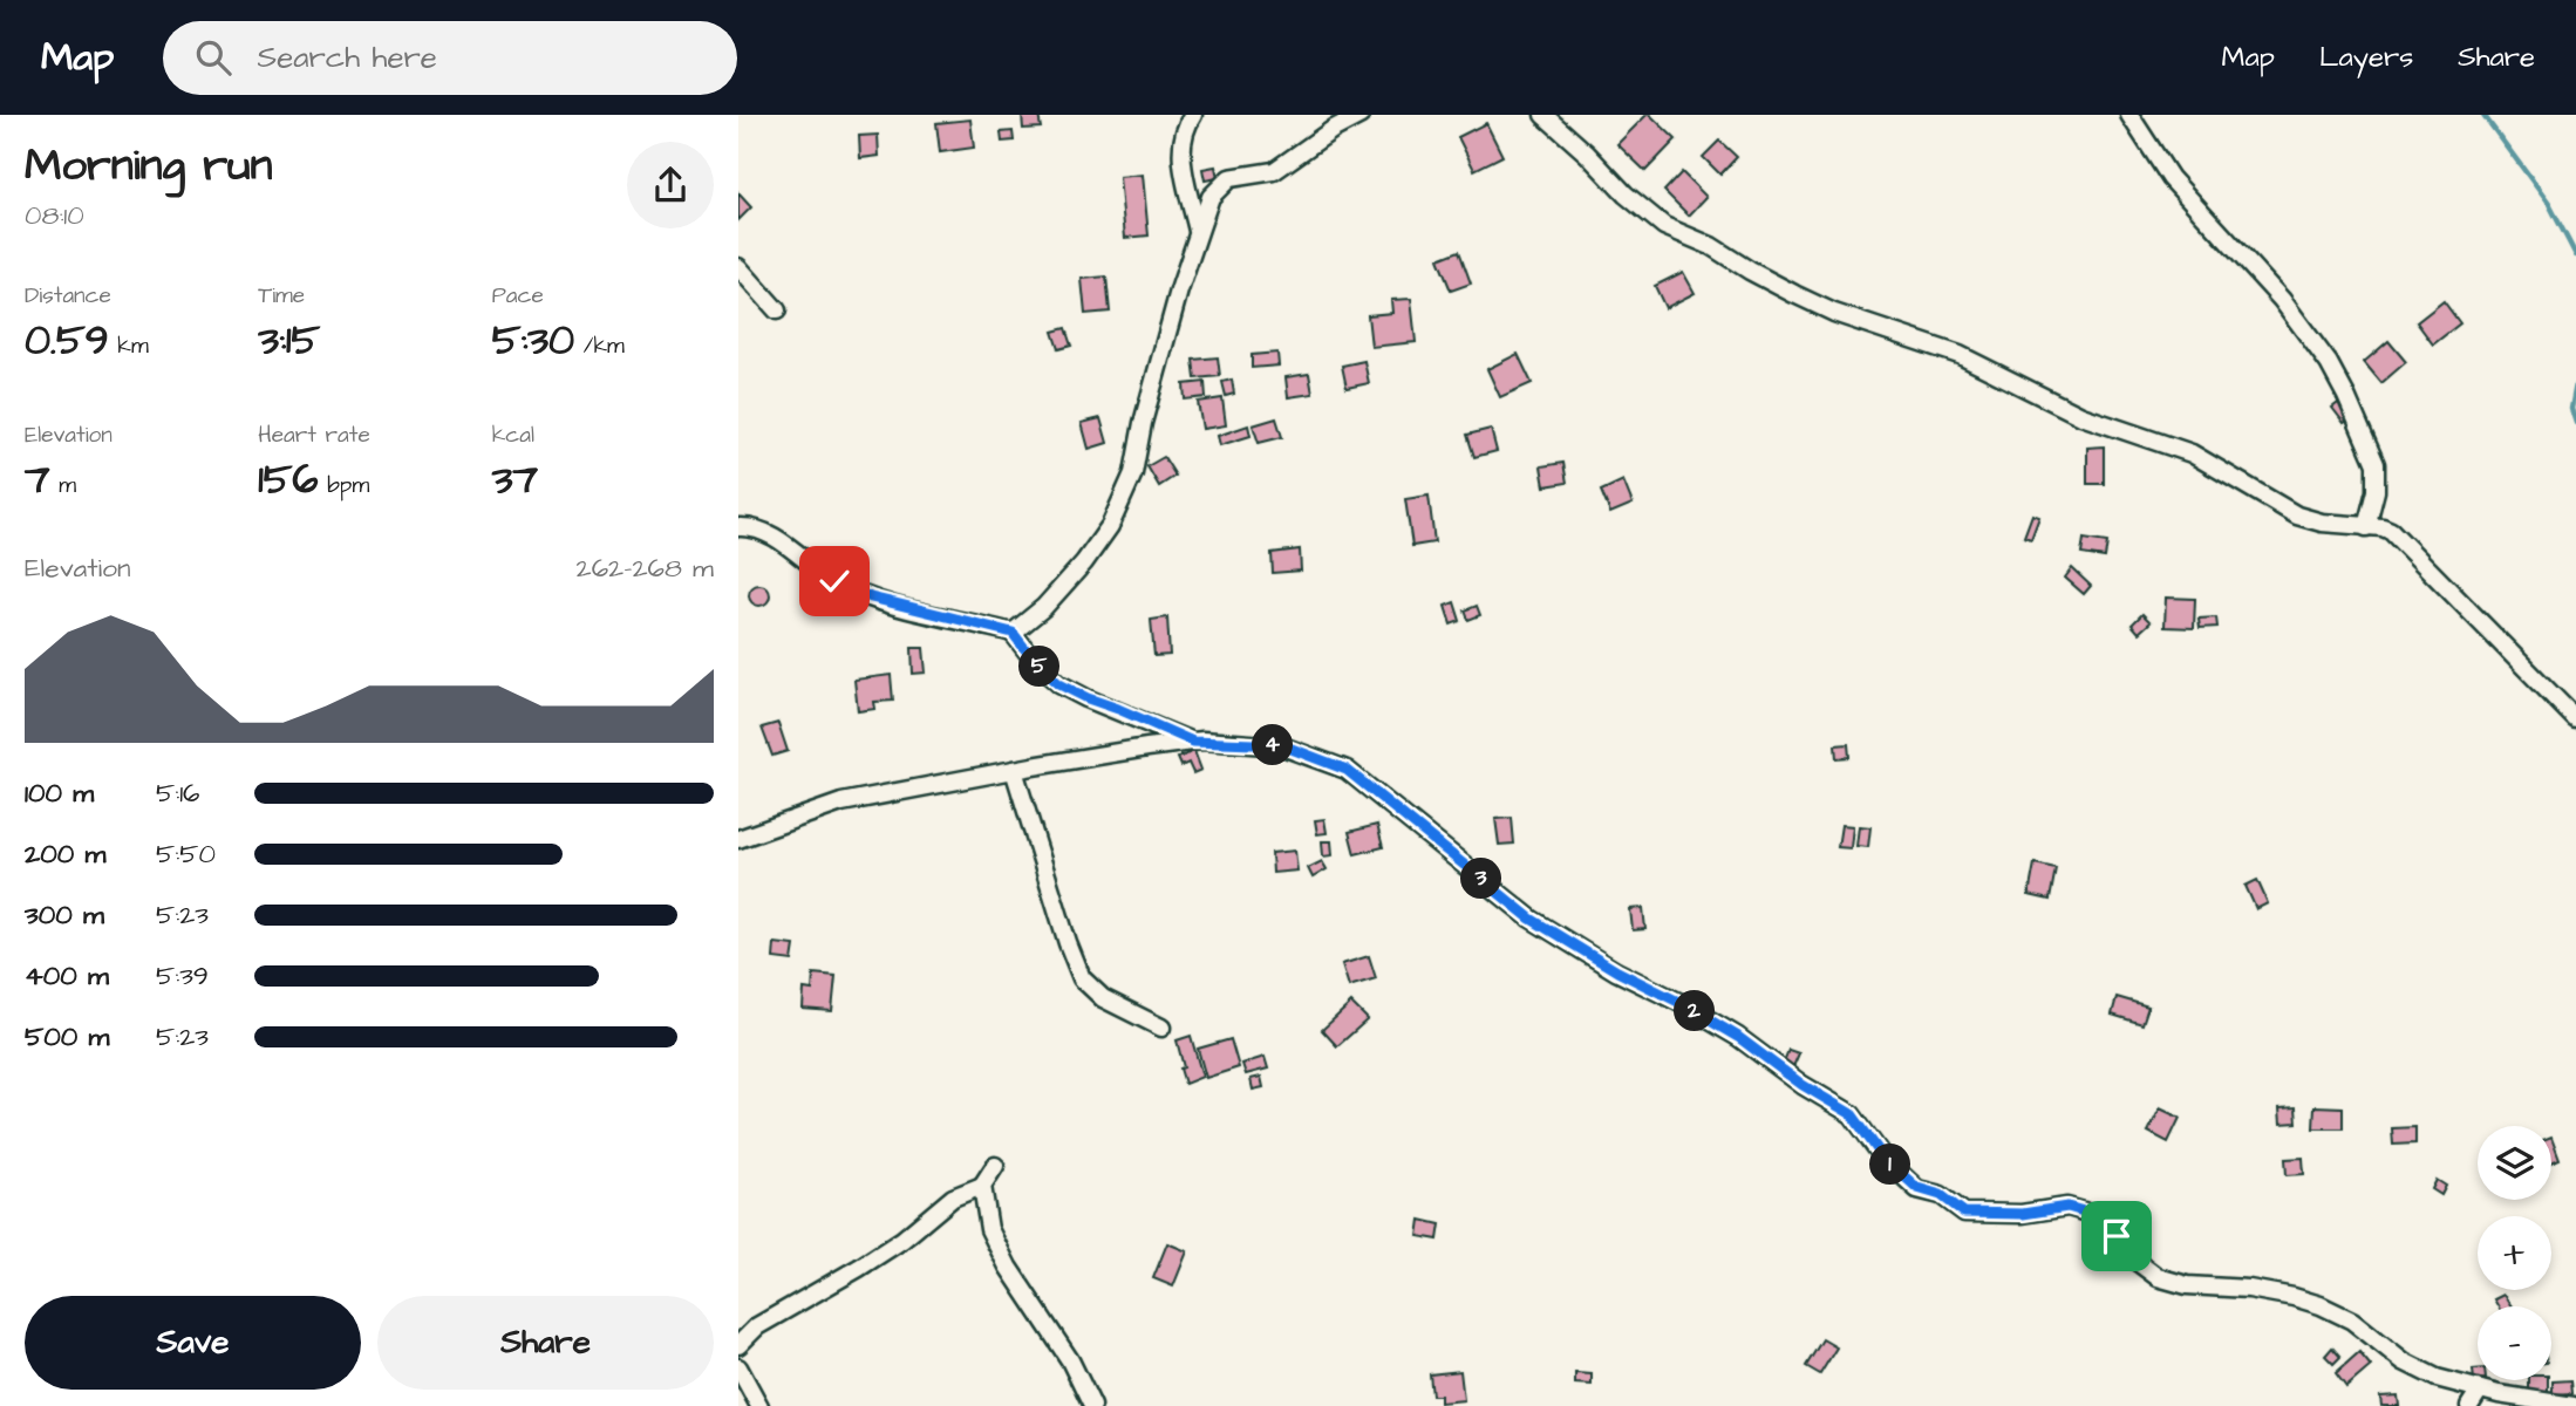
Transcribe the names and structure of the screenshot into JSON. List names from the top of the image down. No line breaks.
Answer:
{"page":{"header":"Map","search":"Search here","nav":["Map","Layers","Share"],"heading":["Morning run","08:10"],"stats":[["Distance","0.59 km"],["Time","3:15"],["Pace","5:30 /km"],["Elevation","7 m"],["Heart rate","156 bpm"],["kcal","37"]],"chart":["Elevation","262–268 m"],"pins":["5","4","3","2","1"],"list":[{"name":"100 m","note":"5:16"},{"name":"200 m","note":"5:50"},{"name":"300 m","note":"5:23"},{"name":"400 m","note":"5:39"},{"name":"500 m","note":"5:23"}],"map_buttons":["+","−"],"buttons":["Save","Share"]}}
